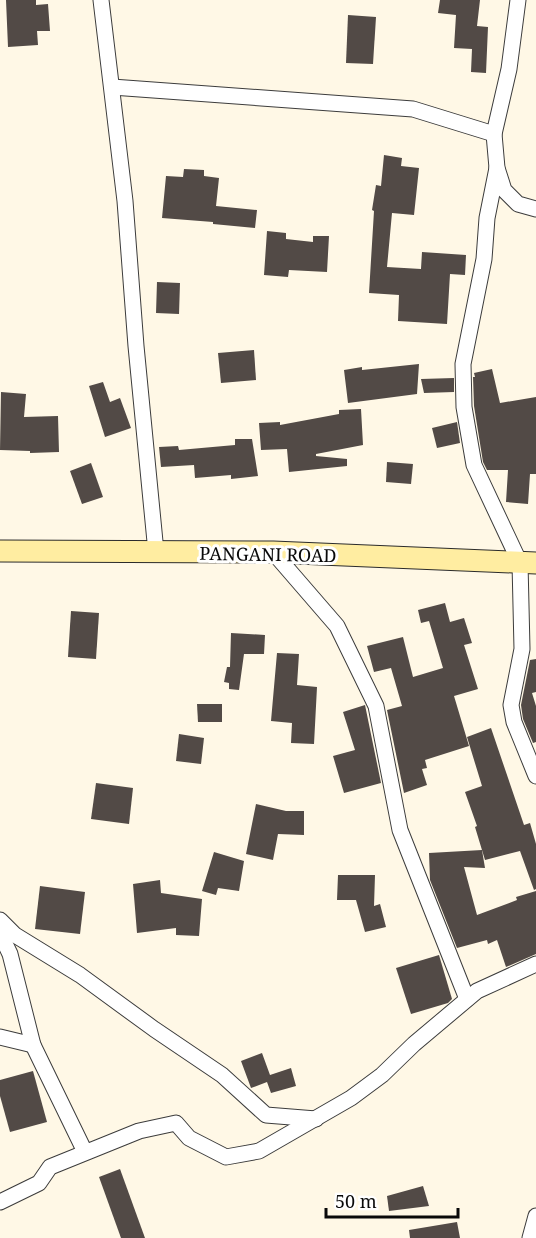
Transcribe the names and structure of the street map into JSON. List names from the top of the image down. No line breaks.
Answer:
{"streets":{"main road":["PANGANI ROAD"]},"scale_bar":"50 m"}
